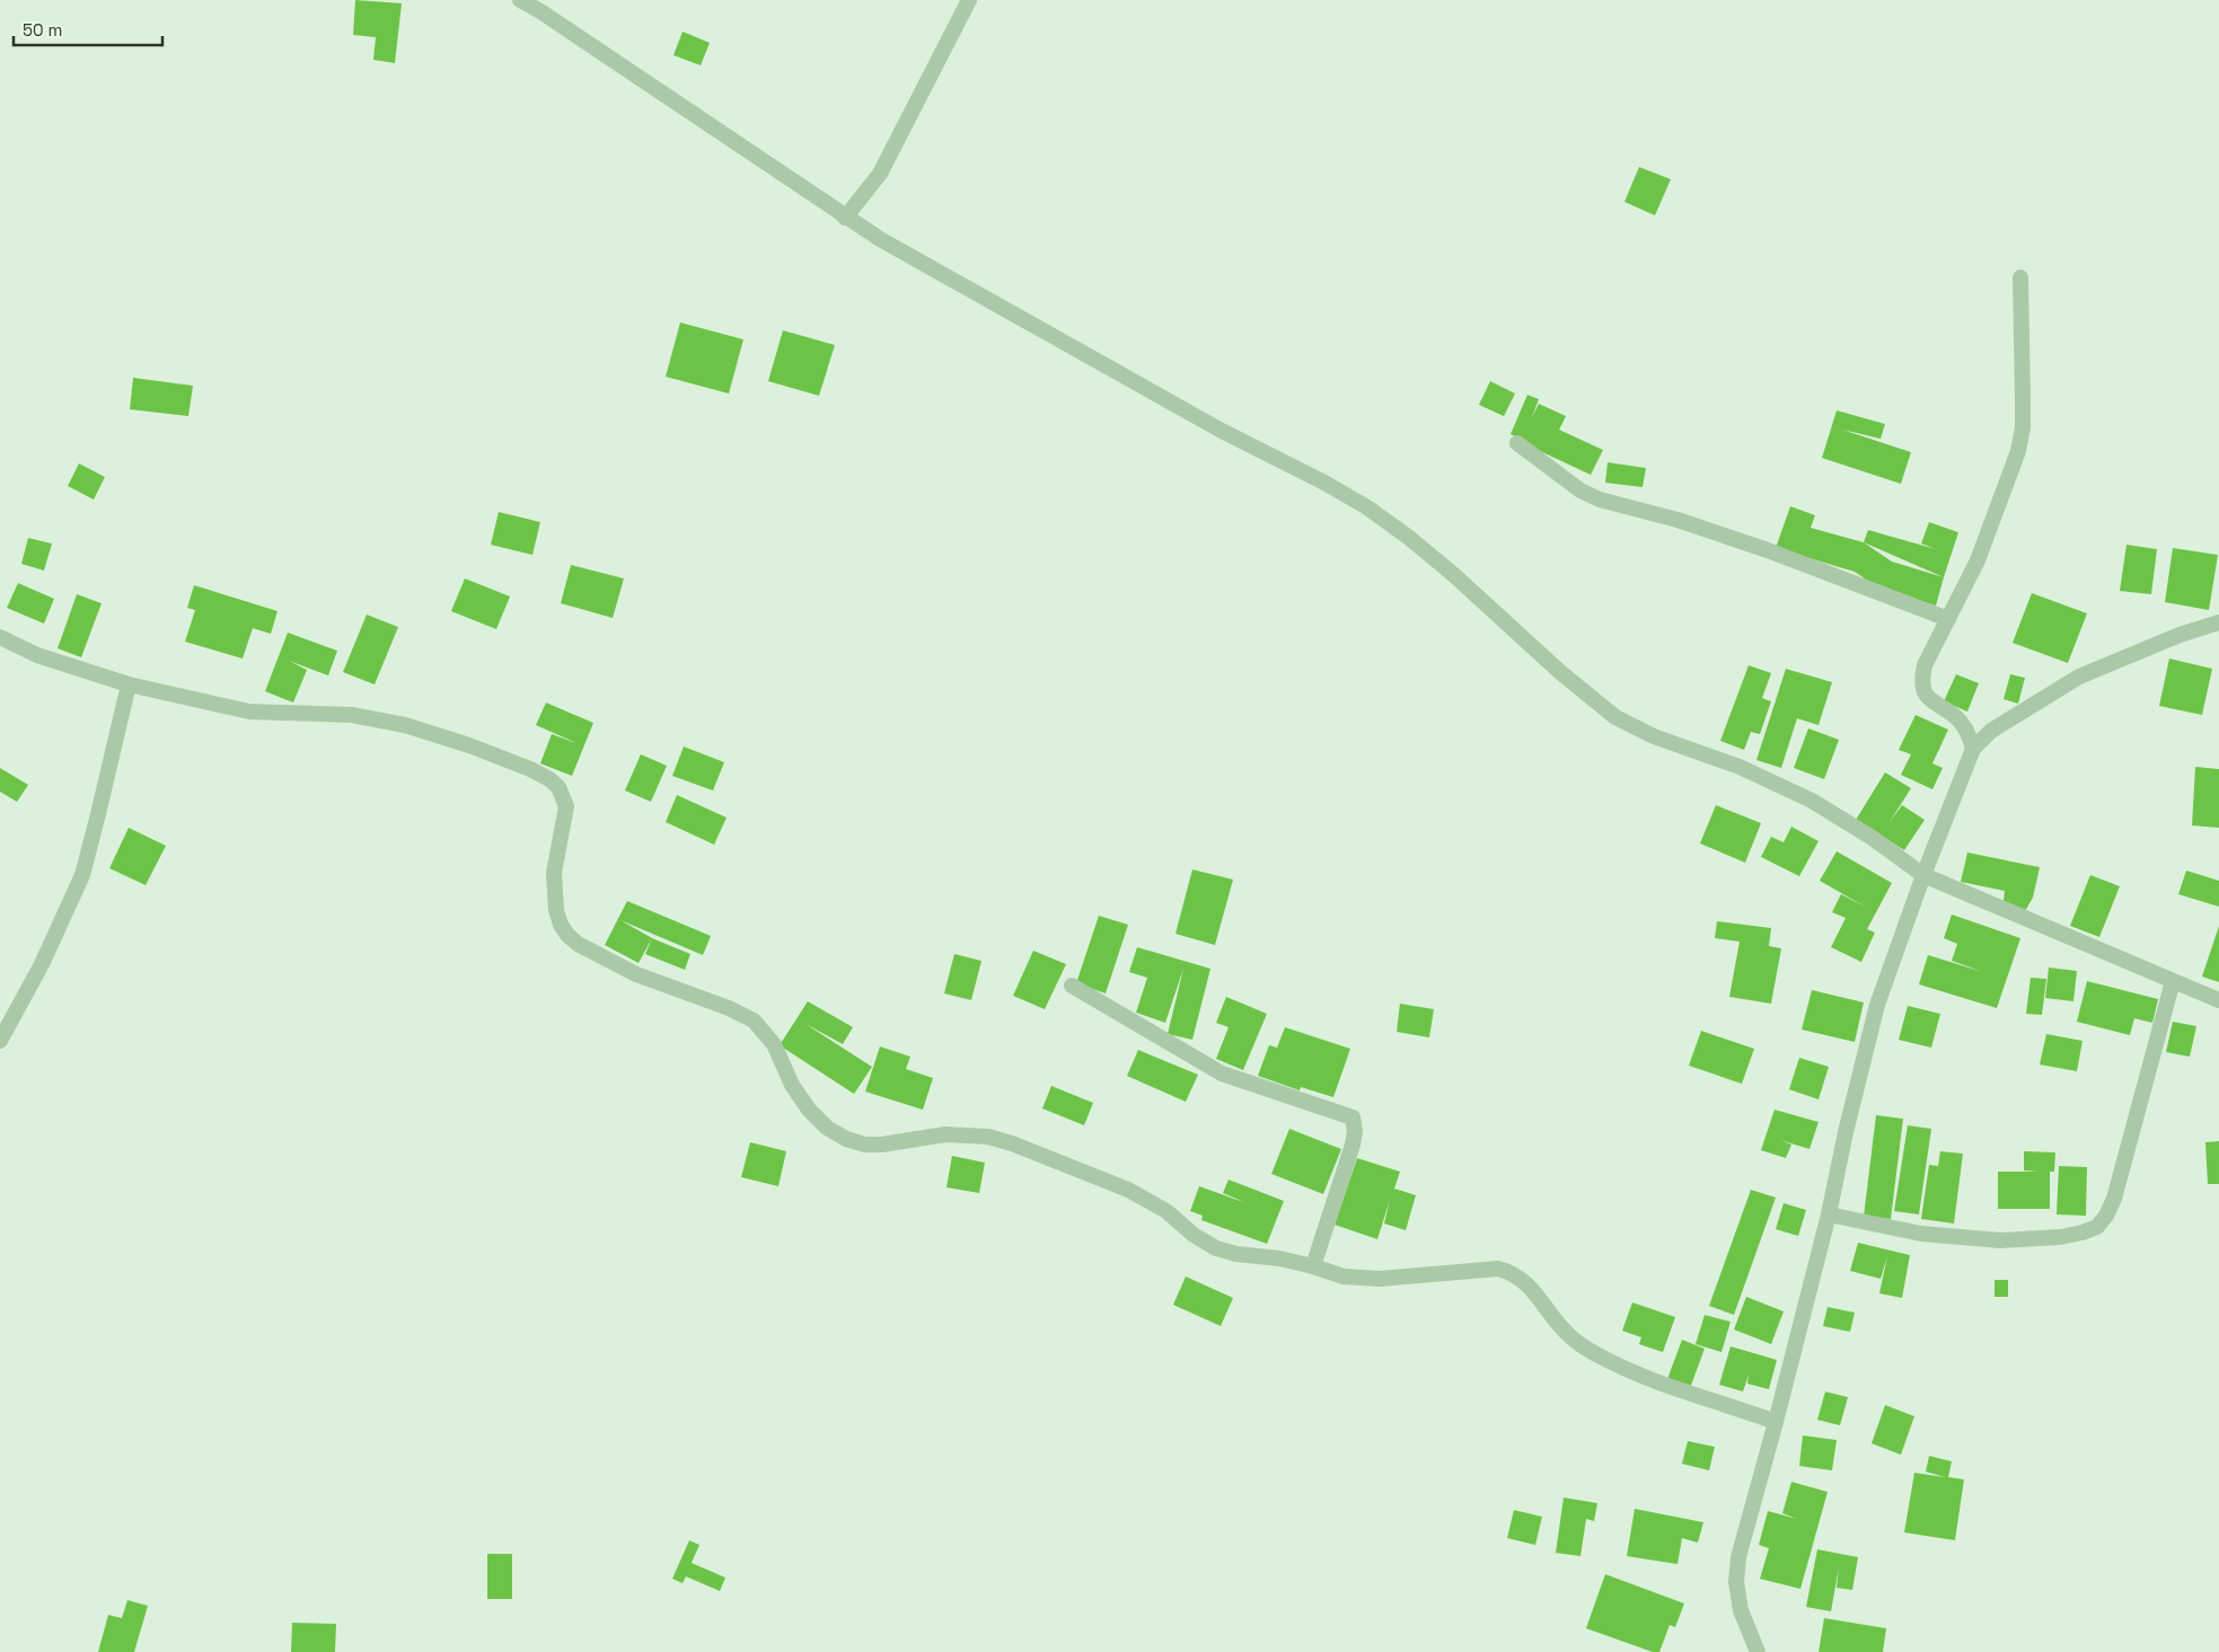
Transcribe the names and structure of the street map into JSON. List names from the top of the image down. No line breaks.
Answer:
{"scale_bar":"50 m"}
